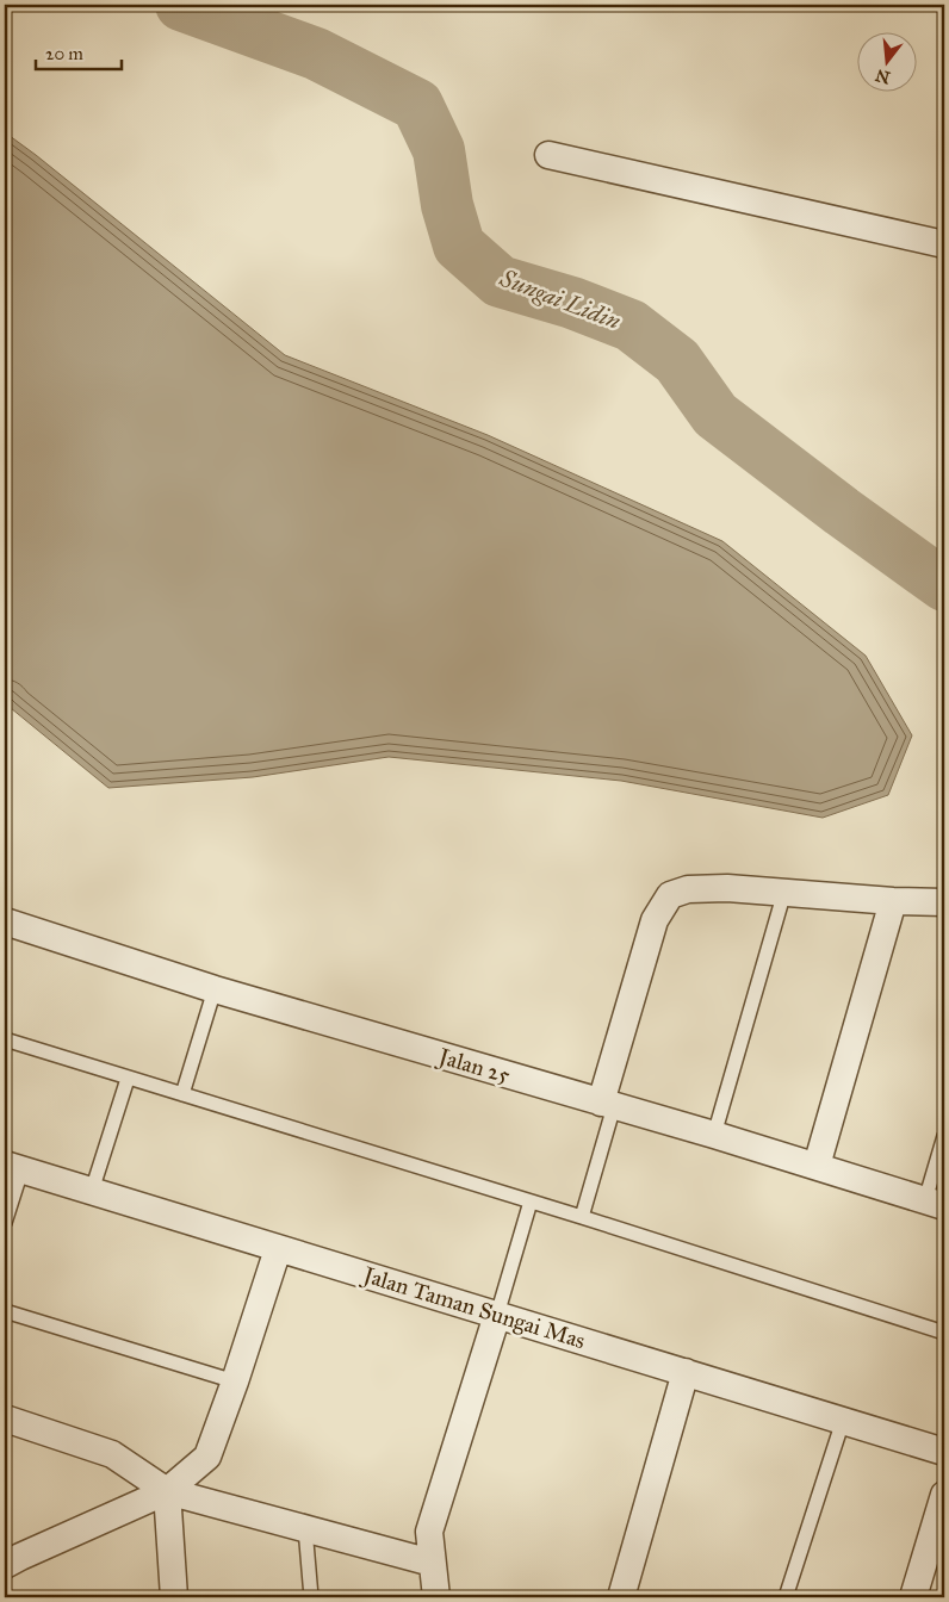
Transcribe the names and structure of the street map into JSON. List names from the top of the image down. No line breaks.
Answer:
{"streets":{"street":["Jalan 25","Jalan Taman Sungai Mas"]},"water":["Sungai Lidin"],"scale_bar":"20 m","north":"bottom"}
